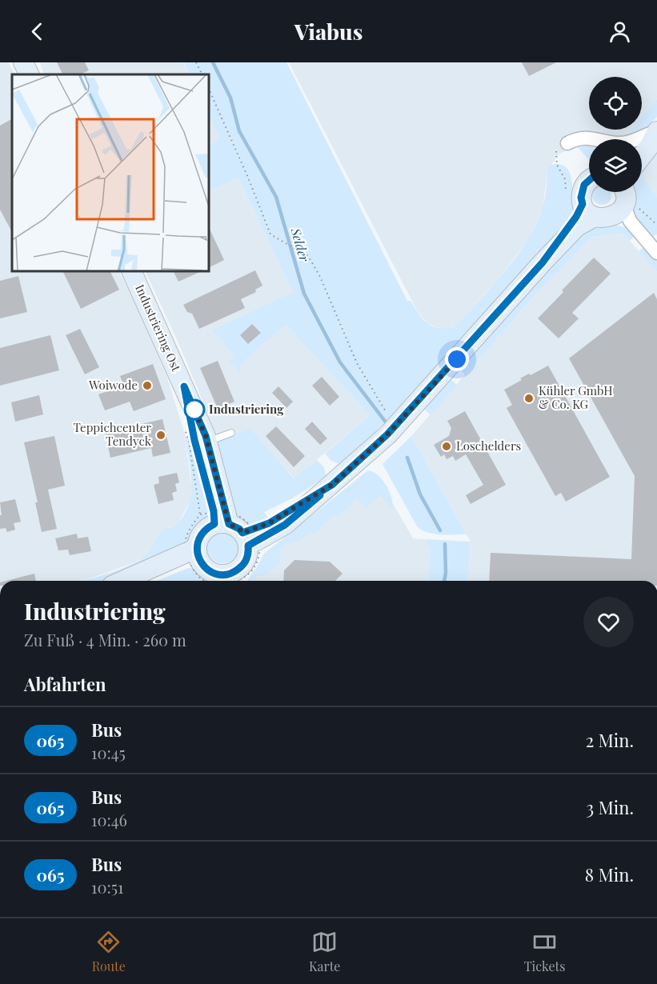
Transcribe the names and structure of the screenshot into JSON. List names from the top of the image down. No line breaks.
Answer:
{"streets":{"street":["Industriering Ost"]},"water":["Selder"],"places":["Woiwode","Kühler GmbH & Co. KG","Industriering","Teppichcenter Tendyck","Loschelders"],"lines":["bus line 065"],"page":{"header":"Viabus","heading":[["Industriering","Zu Fuß · 4 Min. · 260 m"],"Abfahrten"],"list":[{"mark":"065","name":"Bus","note":"10:45","value":"2 Min."},{"mark":"065","name":"Bus","note":"10:46","value":"3 Min."},{"mark":"065","name":"Bus","note":"10:51","value":"8 Min."}],"tabs":["Route","Karte","Tickets"]}}
